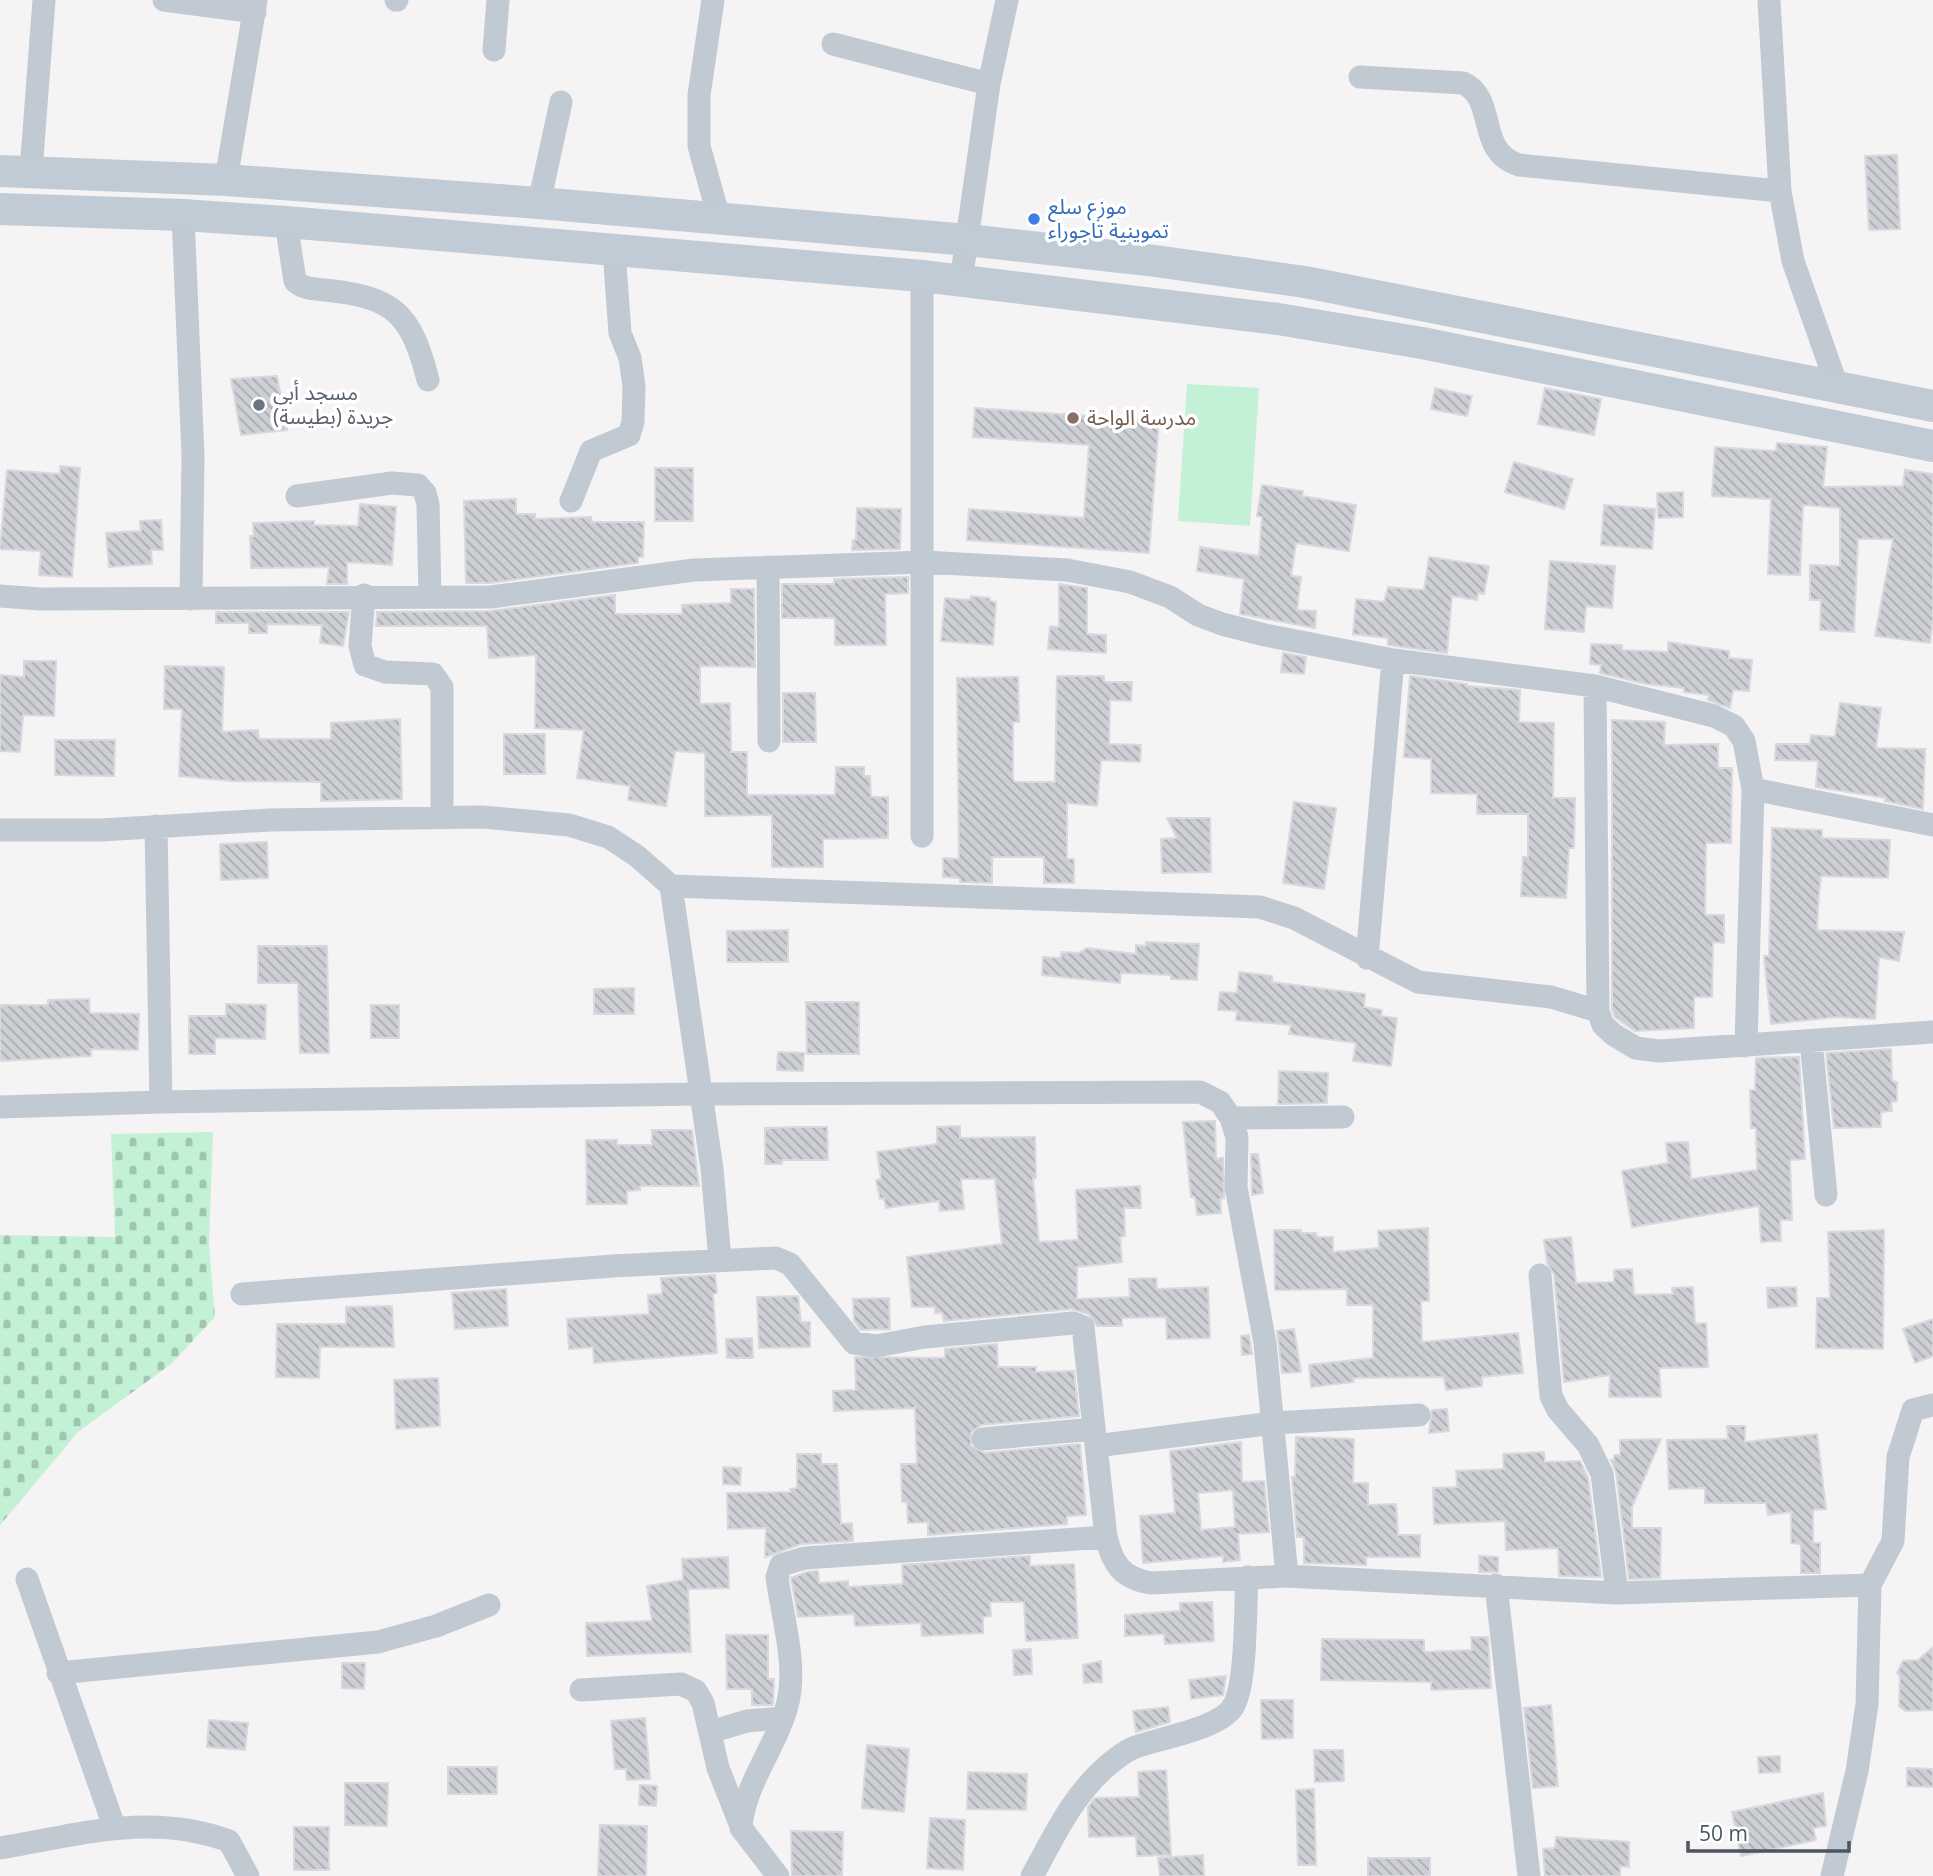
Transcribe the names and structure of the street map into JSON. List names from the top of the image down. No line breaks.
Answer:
{"places":["موزع سلع تموينية تاجوراء","مسجد أبي جريدة (بطيسة)","مدرسة الواحة"],"scale_bar":"50 m"}
